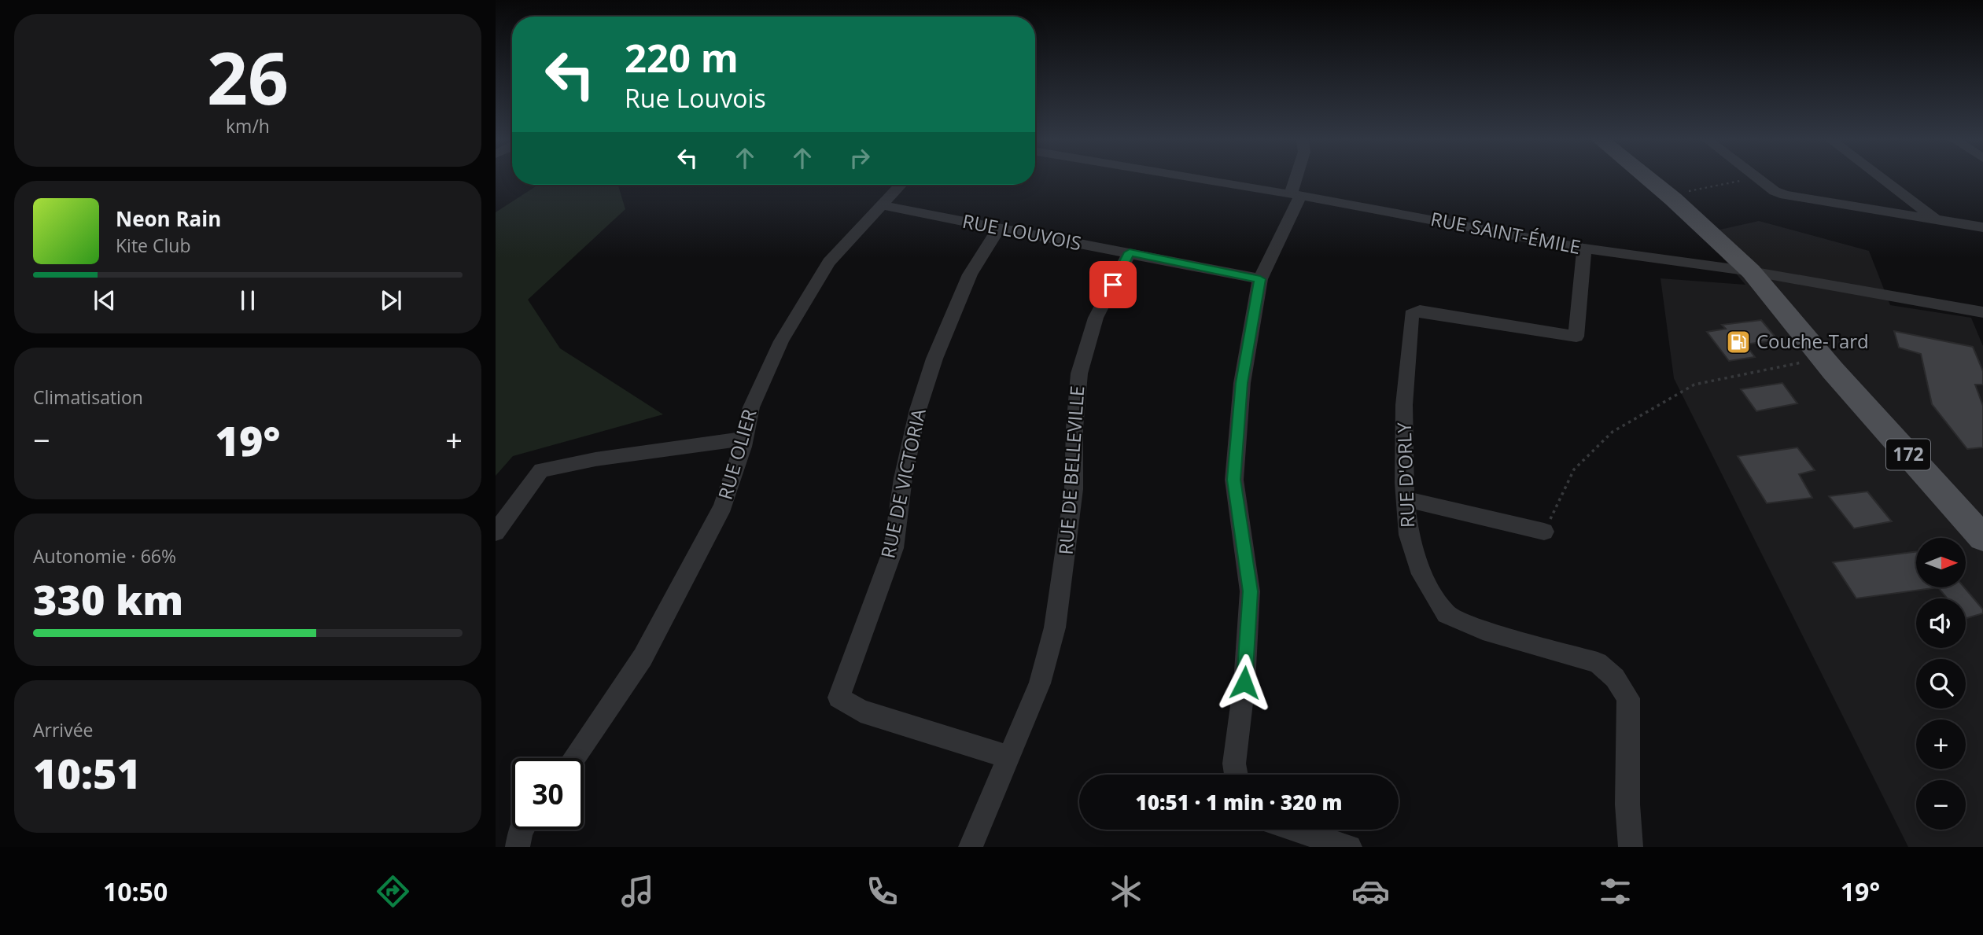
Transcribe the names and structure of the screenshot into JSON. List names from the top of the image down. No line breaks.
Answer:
{"streets":{"main road":["172"],"street":["RUE LOUVOIS","RUE SAINT-ÉMILE","RUE OLIER","RUE DE BELLEVILLE","RUE D'ORLY","RUE DE VICTORIA"]},"crossings":[["RUE LOUVOIS","RUE OLIER"],["RUE LOUVOIS","RUE DE BELLEVILLE"],["RUE LOUVOIS","RUE DE VICTORIA"],["RUE SAINT-ÉMILE","172"],["RUE SAINT-ÉMILE","RUE D'ORLY"],["RUE DE BELLEVILLE","RUE DE VICTORIA"]],"places":{"fuel station":["Couche-Tard"]},"north":"right","page":{"tile":[["26","km/h"],"Climatisation",["Autonomie · 66%","330 km"],["Arrivée","10:51"]],"turn":["220 m","Rue Louvois"],"song":["Neon Rain","Kite Club"],"heat":["−","19°","+"],"map_buttons":["+","−"],"limit":"30","trip":"10:51 · 1 min · 320 m","tabs":["10:50","19°"]}}
